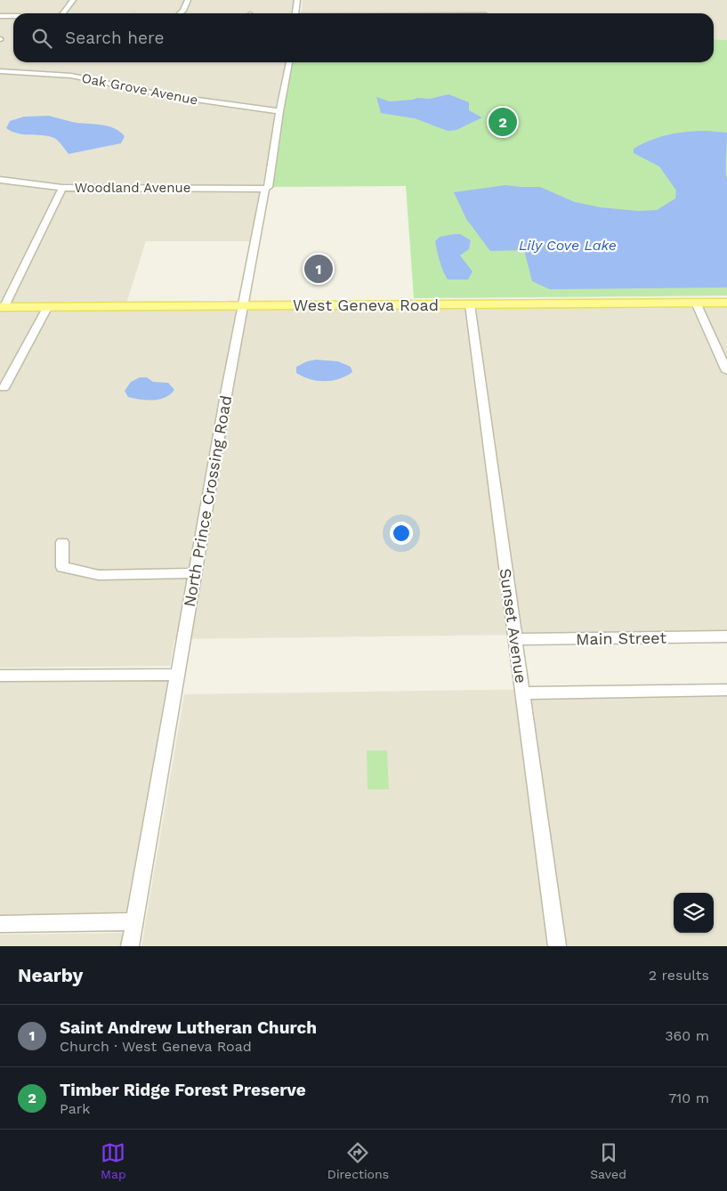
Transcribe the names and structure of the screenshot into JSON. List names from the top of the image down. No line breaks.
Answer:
{"streets":{"main road":["West Geneva Road"],"street":["Oak Grove Avenue","Woodland Avenue","North Prince Crossing Road","Sunset Avenue","Main Street"]},"crossings":[["Oak Grove Avenue","North Prince Crossing Road"],["Woodland Avenue","North Prince Crossing Road"],["West Geneva Road","North Prince Crossing Road"],["West Geneva Road","Sunset Avenue"],["Sunset Avenue","Main Street"]],"water":["Lily Cove Lake"],"page":{"search":"Search here","pins":["2","1"],"heading":["Nearby","2 results"],"list":[{"mark":"1","name":"Saint Andrew Lutheran Church","note":"Church · West Geneva Road","value":"360 m"},{"mark":"2","name":"Timber Ridge Forest Preserve","note":"Park","value":"710 m"}],"nav":["Map","Directions","Saved"]}}
